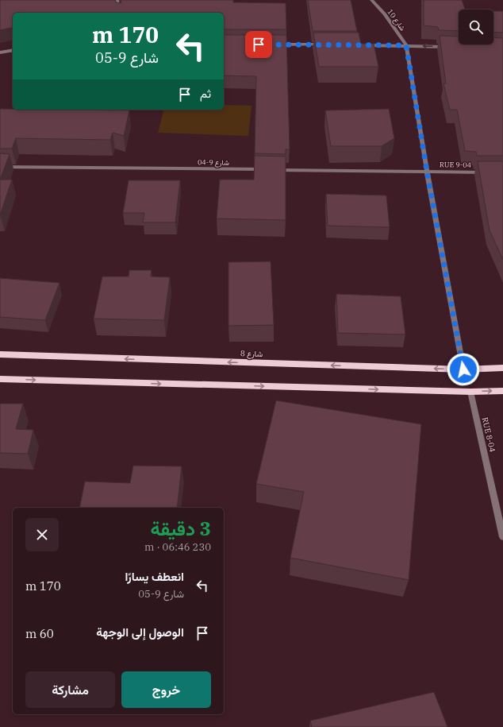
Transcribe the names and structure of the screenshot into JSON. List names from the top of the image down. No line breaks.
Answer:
{"streets":{"highway":["شارع 8"],"street":["شارع 10","شارع 9-04","RUE 9-04","RUE 8-04"]},"crossings":[["شارع 10","شارع 9-04"],["شارع 10","RUE 9-04"],["شارع 10","شارع 8"],["شارع 9-04","RUE 9-04"]],"page":{"turn":["170 m","شارع 9-05"],"then":"ثم","heading":["3 دقيقة","230 m · 06:46"],"list":[{"name":"انعطف يسارًا","note":"شارع 9-05","value":"170 m"},{"name":"الوصول إلى الوجهة","value":"60 m"}],"buttons":["خروج","مشاركة"]}}
